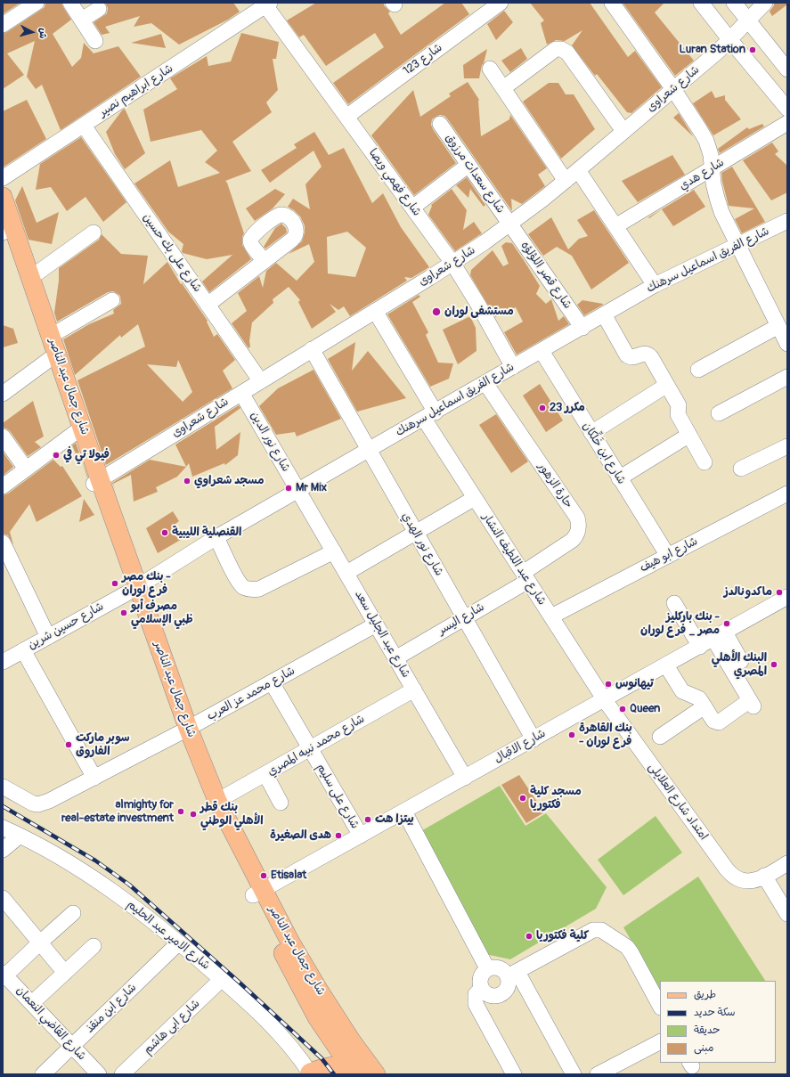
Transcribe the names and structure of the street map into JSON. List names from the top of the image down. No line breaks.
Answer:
{"streets":{"main road":["شارع جمال عبد الناصر"],"street":["شارع 123","شارع شعراوى","شارع ابراهيم نصير","شارع سعدات مرزوق","شارع هدي","شارع فهمي ويصا","شارع على بك حسين","شارع الفريق اسماعيل سرهنك","شارع قصر اللؤلؤه","شارع نور الدين","شارع ابن خَلِّكان","حارة الزهور","شارع نور الهدي","شارع ابو هيف","شارع عبد اللطيف النشار","شارع اليسر","شارع حسين شرين","شارع عبد الجليل سعد","شارع محمد عز العرب","شارع محمد نبيه المصري","شارع الاقبال","شارع على سليم","امتداد شارع العلايلى","شارع الامير عبد الحليم","شارع ابن منقذ","شارع القاضي النعمان","شارع ابى هاشم"]},"crossings":[["شارع 123","شارع فهمي ويصا"],["شارع شعراوى","شارع سعدات مرزوق"],["شارع شعراوى","شارع فهمي ويصا"],["شارع شعراوى","شارع على بك حسين"],["شارع شعراوى","شارع قصر اللؤلؤه"],["شارع شعراوى","شارع جمال عبد الناصر"],["شارع شعراوى","شارع نور الدين"],["شارع شعراوى","شارع نور الهدي"],["شارع شعراوى","شارع عبد اللطيف النشار"],["شارع ابراهيم نصير","شارع فهمي ويصا"],["شارع ابراهيم نصير","شارع على بك حسين"],["شارع سعدات مرزوق","شارع قصر اللؤلؤه"],["شارع فهمي ويصا","شارع الفريق اسماعيل سرهنك"],["شارع الفريق اسماعيل سرهنك","شارع قصر اللؤلؤه"],["شارع الفريق اسماعيل سرهنك","شارع جمال عبد الناصر"],["شارع الفريق اسماعيل سرهنك","شارع نور الدين"],["شارع الفريق اسماعيل سرهنك","شارع ابن خَلِّكان"],["شارع الفريق اسماعيل سرهنك","حارة الزهور"],["شارع الفريق اسماعيل سرهنك","شارع نور الهدي"],["شارع الفريق اسماعيل سرهنك","شارع عبد اللطيف النشار"],["شارع الفريق اسماعيل سرهنك","شارع حسين شرين"],["شارع الفريق اسماعيل سرهنك","شارع عبد الجليل سعد"],["شارع جمال عبد الناصر","شارع حسين شرين"],["شارع جمال عبد الناصر","شارع محمد عز العرب"],["شارع جمال عبد الناصر","شارع محمد نبيه المصري"],["شارع جمال عبد الناصر","شارع الاقبال"],["شارع نور الدين","شارع عبد الجليل سعد"],["شارع ابن خَلِّكان","شارع ابو هيف"],["حارة الزهور","شارع عبد اللطيف النشار"],["حارة الزهور","شارع اليسر"],["شارع نور الهدي","شارع اليسر"],["شارع نور الهدي","شارع الاقبال"],["شارع ابو هيف","شارع عبد اللطيف النشار"],["شارع عبد اللطيف النشار","شارع اليسر"],["شارع عبد اللطيف النشار","شارع الاقبال"],["شارع عبد اللطيف النشار","امتداد شارع العلايلى"],["شارع اليسر","شارع عبد الجليل سعد"],["شارع عبد الجليل سعد","شارع محمد عز العرب"],["شارع عبد الجليل سعد","شارع محمد نبيه المصري"],["شارع عبد الجليل سعد","شارع الاقبال"],["شارع محمد عز العرب","شارع على سليم"],["شارع محمد نبيه المصري","شارع على سليم"],["شارع الاقبال","شارع على سليم"],["شارع الاقبال","امتداد شارع العلايلى"],["شارع الامير عبد الحليم","شارع ابن منقذ"],["شارع الامير عبد الحليم","شارع ابى هاشم"],["شارع ابن منقذ","شارع القاضي النعمان"]],"places":["Luran Station","مستشفى لوران","23 مكرر","فيولا تي في","مسجد شعراوي","Mr Mix","القنصلية الليبية","بنك مصر - فرع لوران","ماكدونالدز","مصرف أبو ظبي الإسلامي","بنك باركليز - مصر _ فرع لوران","البنك الأهلي المصري","تيهانوس","Queen","بنك القاهرة - فرع لوران","سوبر ماركت الفاروق","مسجد كلية فكتوريا","almighty for real-estate investment","بنك قطر الأهلي الوطني","بيتزا هت","هدى الصغيرة","Etisalat","كلية فكتوريا"],"legend":["طريق","سكة حديد","حديقة","مبنى"],"north":"right"}
